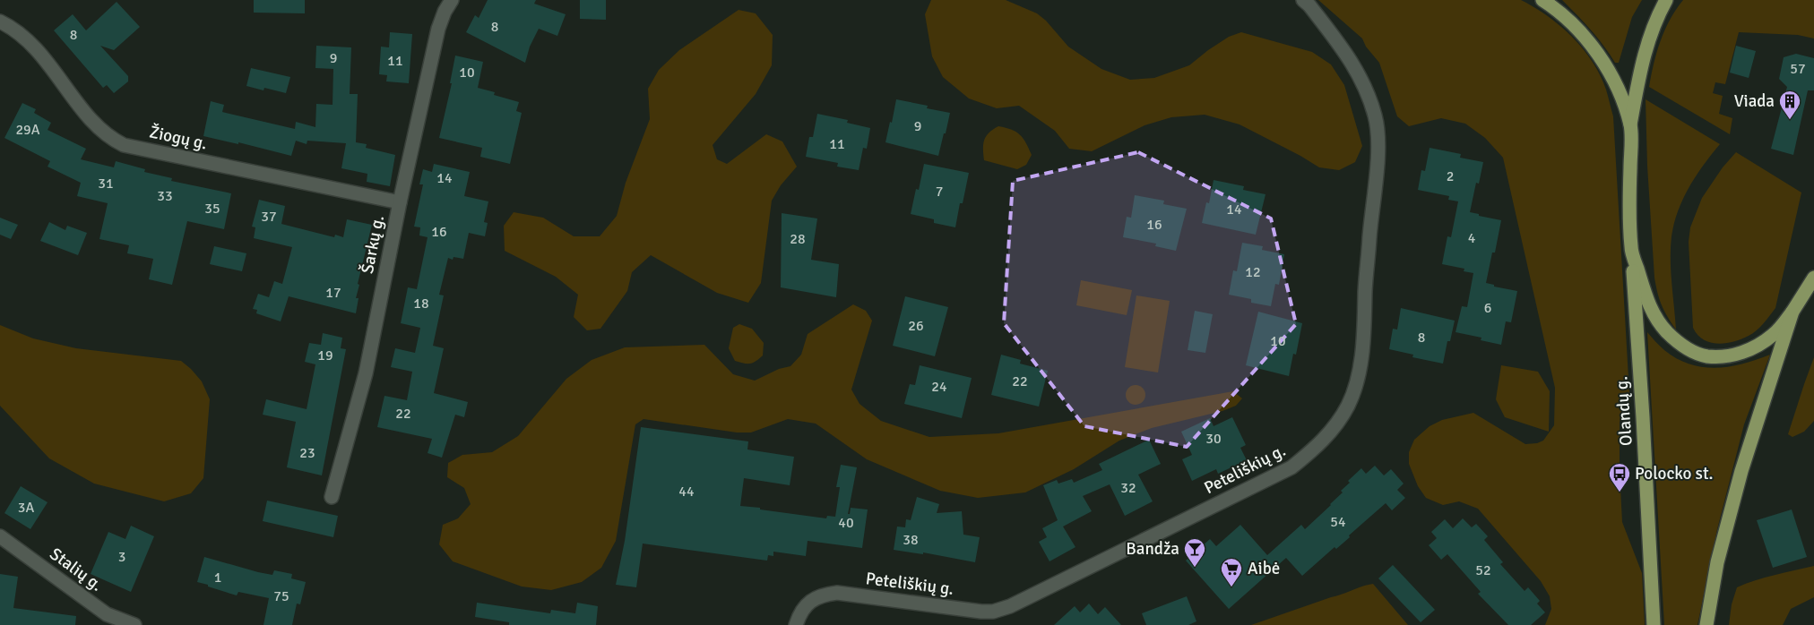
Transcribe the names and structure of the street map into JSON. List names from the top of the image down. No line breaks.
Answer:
{"streets":{"main road":["Olandų g."],"street":["Žiogų g.","Šarkų g.","Peteliškių g.","Stalių g."]},"crossings":[["Žiogų g.","Šarkų g."]],"places":{"building":["Viada"],"bus stop":["Polocko st."],"bar":["Bandža"],"supermarket":["Aibė"]},"house_numbers":["8","8","9","11","57","10","9","29A","11","2","14","31","7","33","35","14","37","16","16","4","28","12","17","18","6","26","8","10","19","22","24","22","30","23","32","44","3A","54","40","38","3","52","1","75"]}
